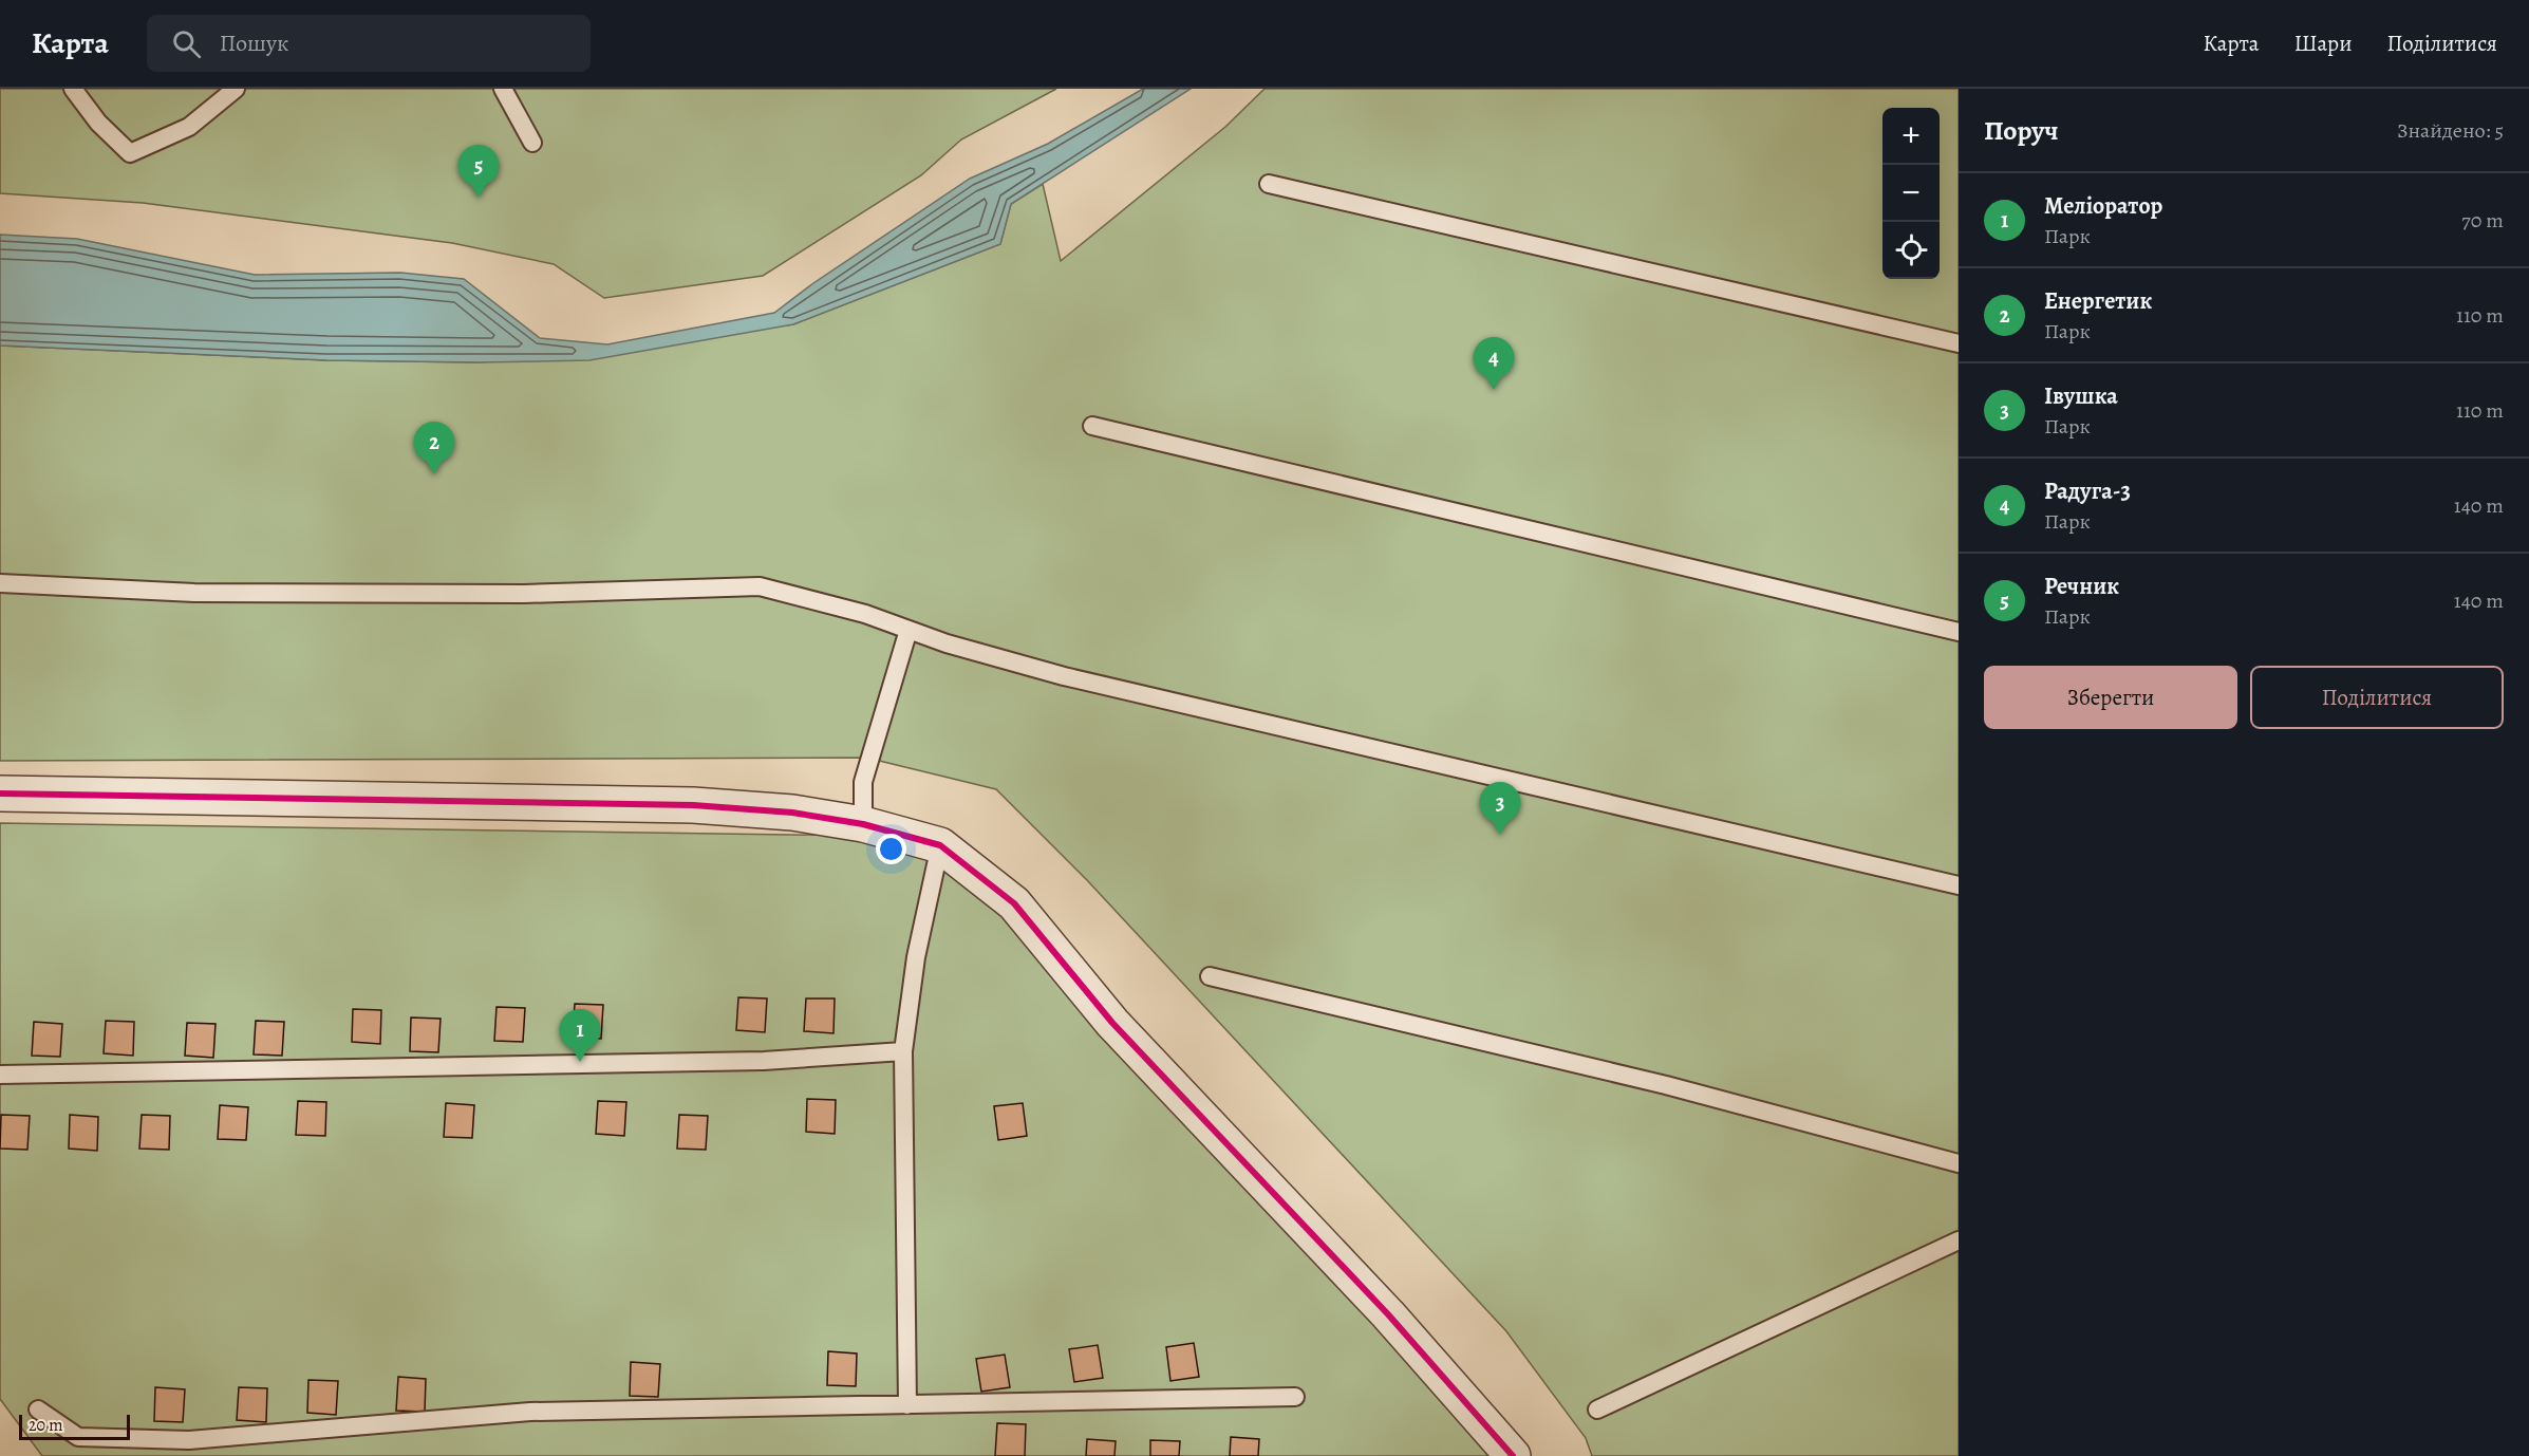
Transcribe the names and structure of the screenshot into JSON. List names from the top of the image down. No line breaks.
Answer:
{"scale_bar":"20 m","page":{"header":"Карта","search":"Пошук","nav":["Карта","Шари","Поділитися"],"heading":["Поруч","Знайдено: 5"],"map_buttons":["+","−"],"pins":["5","4","2","3","1"],"list":[{"mark":"1","name":"Меліоратор","note":"Парк","value":"70 m"},{"mark":"2","name":"Енергетик","note":"Парк","value":"110 m"},{"mark":"3","name":"Івушка","note":"Парк","value":"110 m"},{"mark":"4","name":"Радуга-3","note":"Парк","value":"140 m"},{"mark":"5","name":"Речник","note":"Парк","value":"140 m"}],"buttons":["Зберегти","Поділитися"],"scale":"20 m"}}
